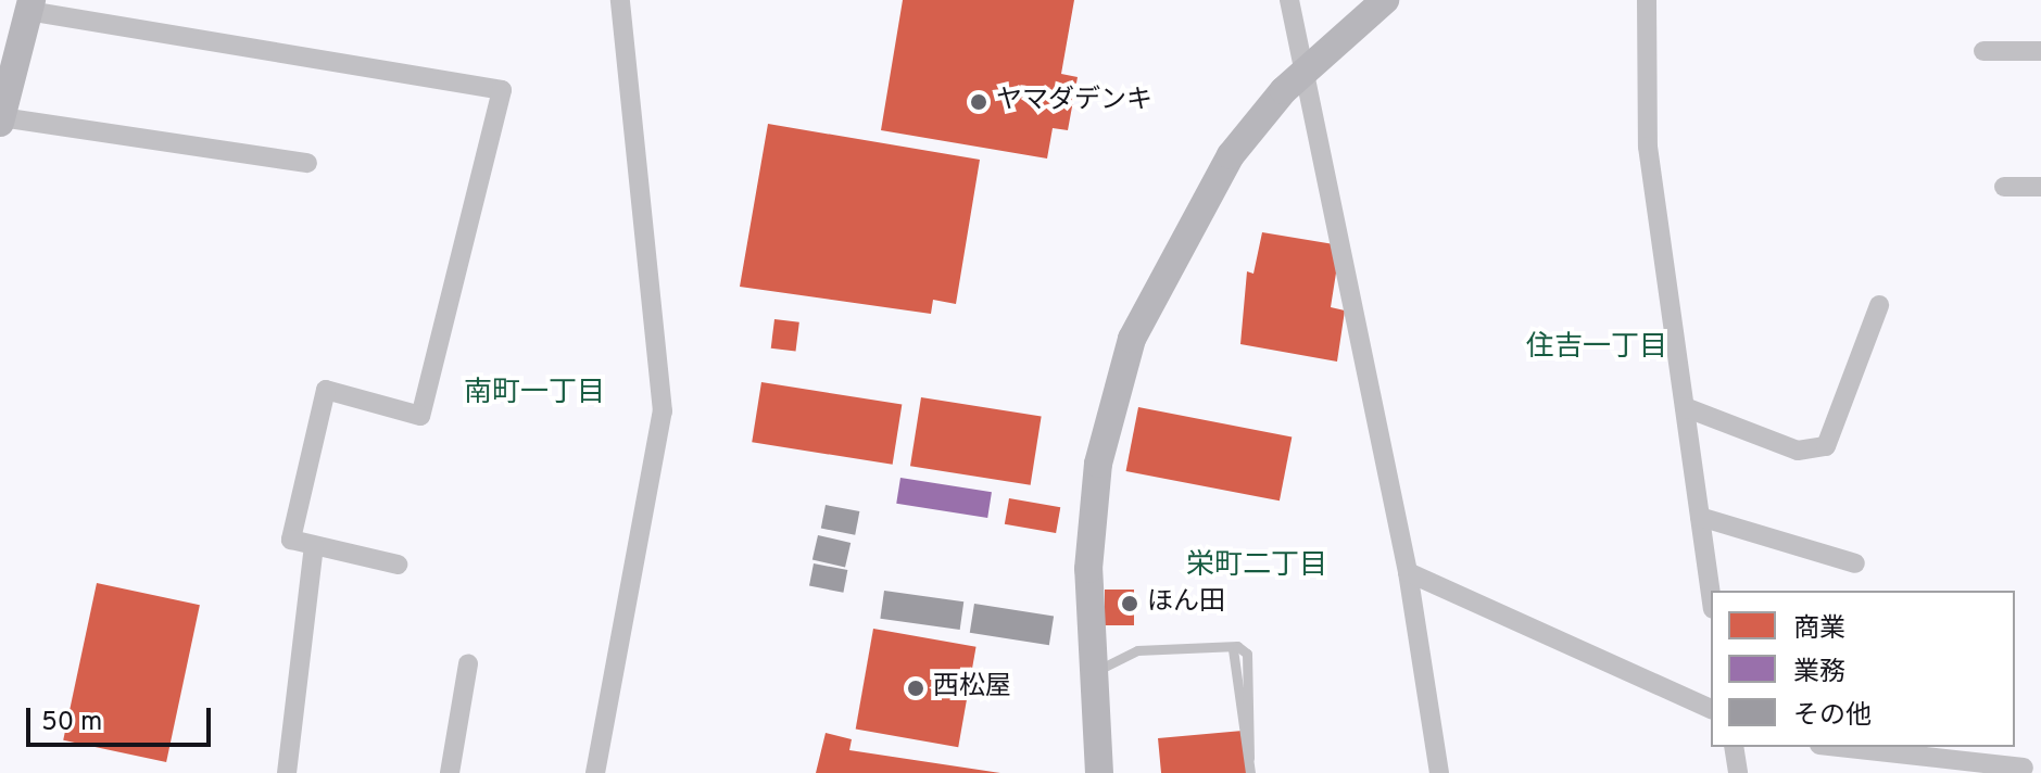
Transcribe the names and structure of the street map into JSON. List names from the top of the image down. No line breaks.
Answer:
{"districts":["住吉一丁目","南町一丁目","栄町二丁目"],"places":["ヤマダデンキ","ほん田","西松屋"],"legend":["商業","業務","その他"],"scale_bar":"50 m"}
